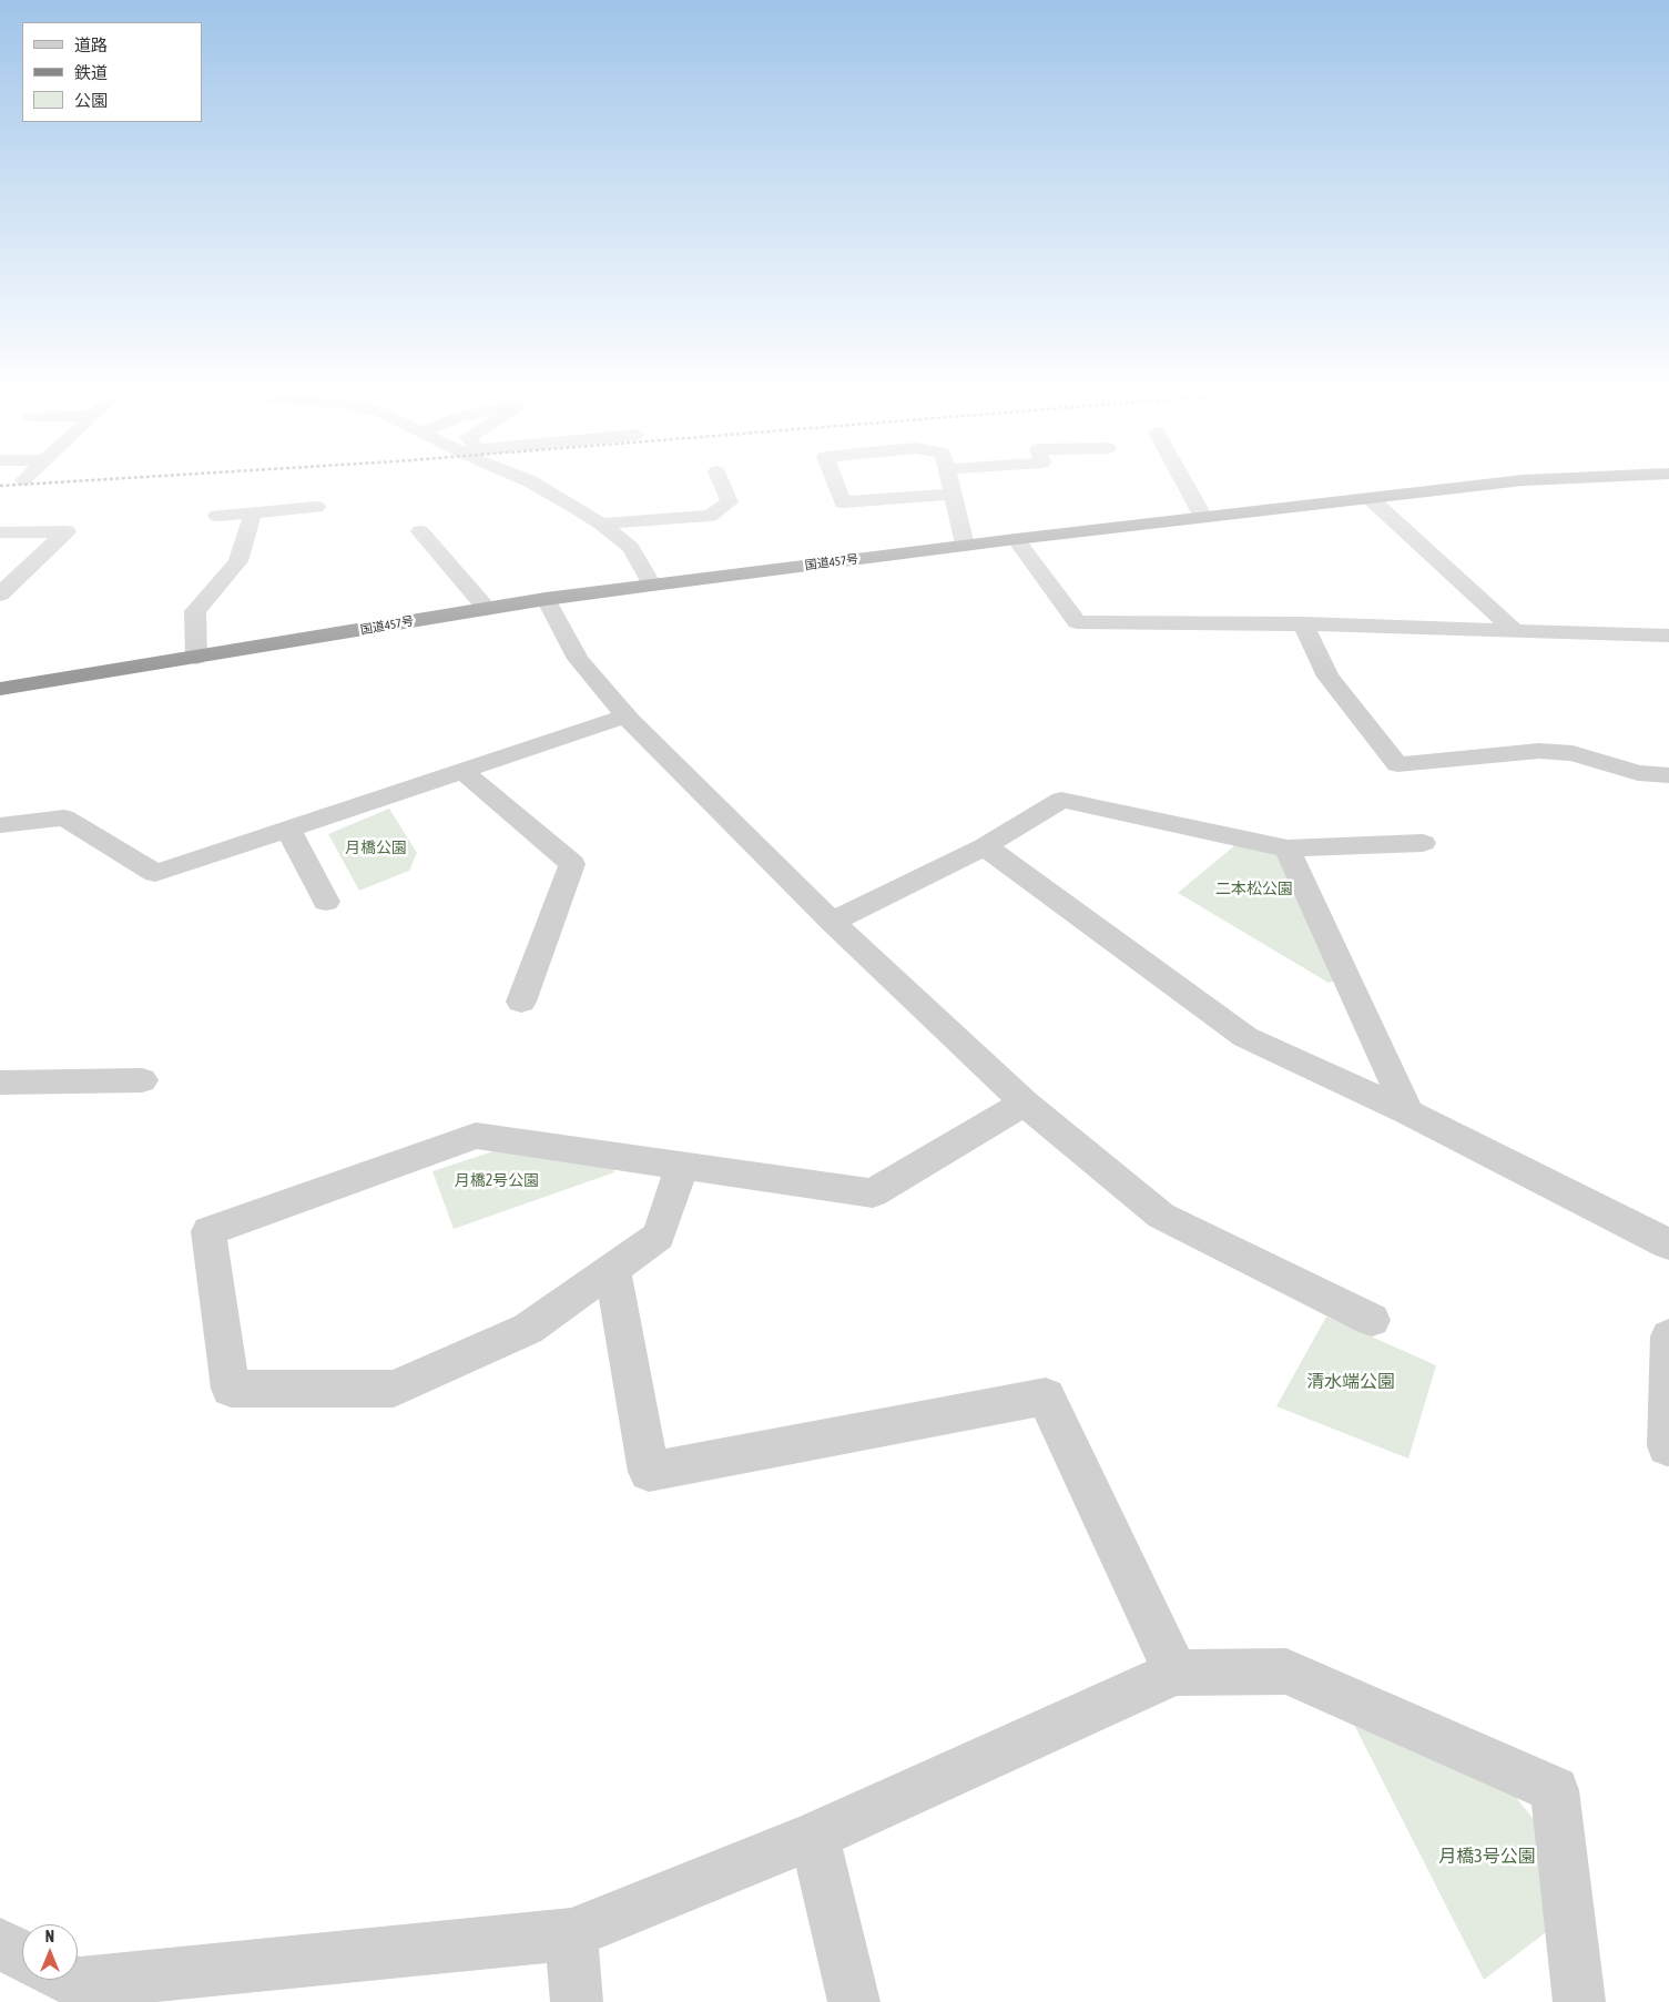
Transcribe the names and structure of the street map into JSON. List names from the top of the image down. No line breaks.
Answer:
{"streets":{"highway":["国道457号"]},"parks":["月橋公園","二本松公園","月橋2号公園","清水端公園","月橋3号公園"],"legend":["道路","鉄道","公園"],"north":"top"}
